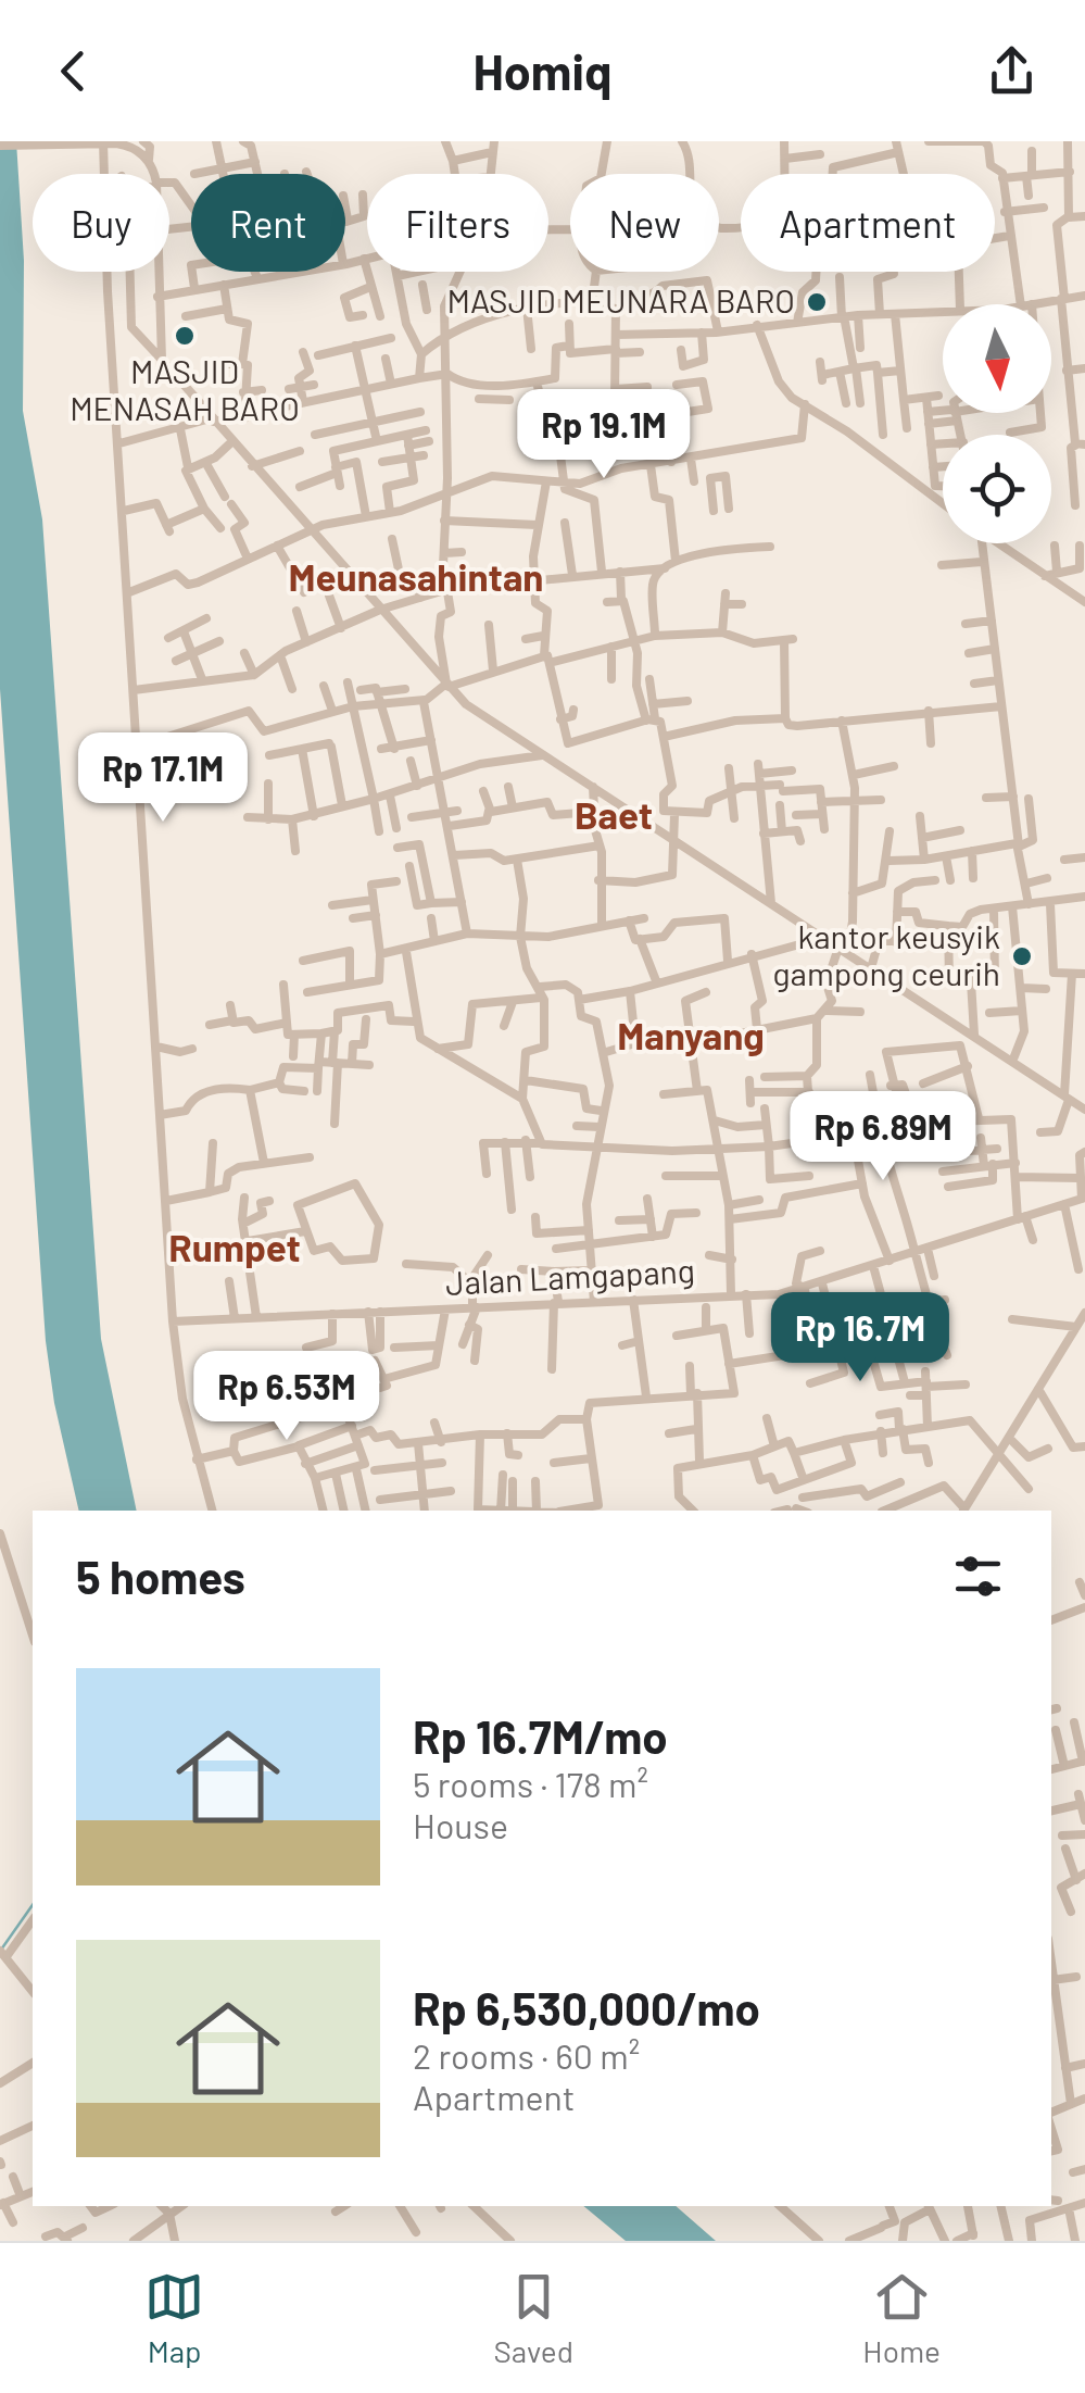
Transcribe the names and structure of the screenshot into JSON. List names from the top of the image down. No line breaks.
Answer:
{"streets":{"street":["Jalan Lamgapang"]},"districts":["Meunasahintan","Baet","Manyang","Rumpet"],"places":["MASJID MEUNARA BARO","MASJID MENASAH BARO","kantor keusyik gampong ceurih"],"north":"bottom","page":{"header":"Homiq","chip":["Buy","Rent","Filters","New","Apartment"],"price":["Rp 19.1M","Rp 17.1M","Rp 6.89M","Rp 16.7M","Rp 6.53M"],"heading":"5 homes","list":[{"name":"Rp 16.7M/mo","note":"5 rooms · 178 m² · House"},{"name":"Rp 6,530,000/mo","note":"2 rooms · 60 m² · Apartment"}],"tabs":["Map","Saved","Home"]}}
